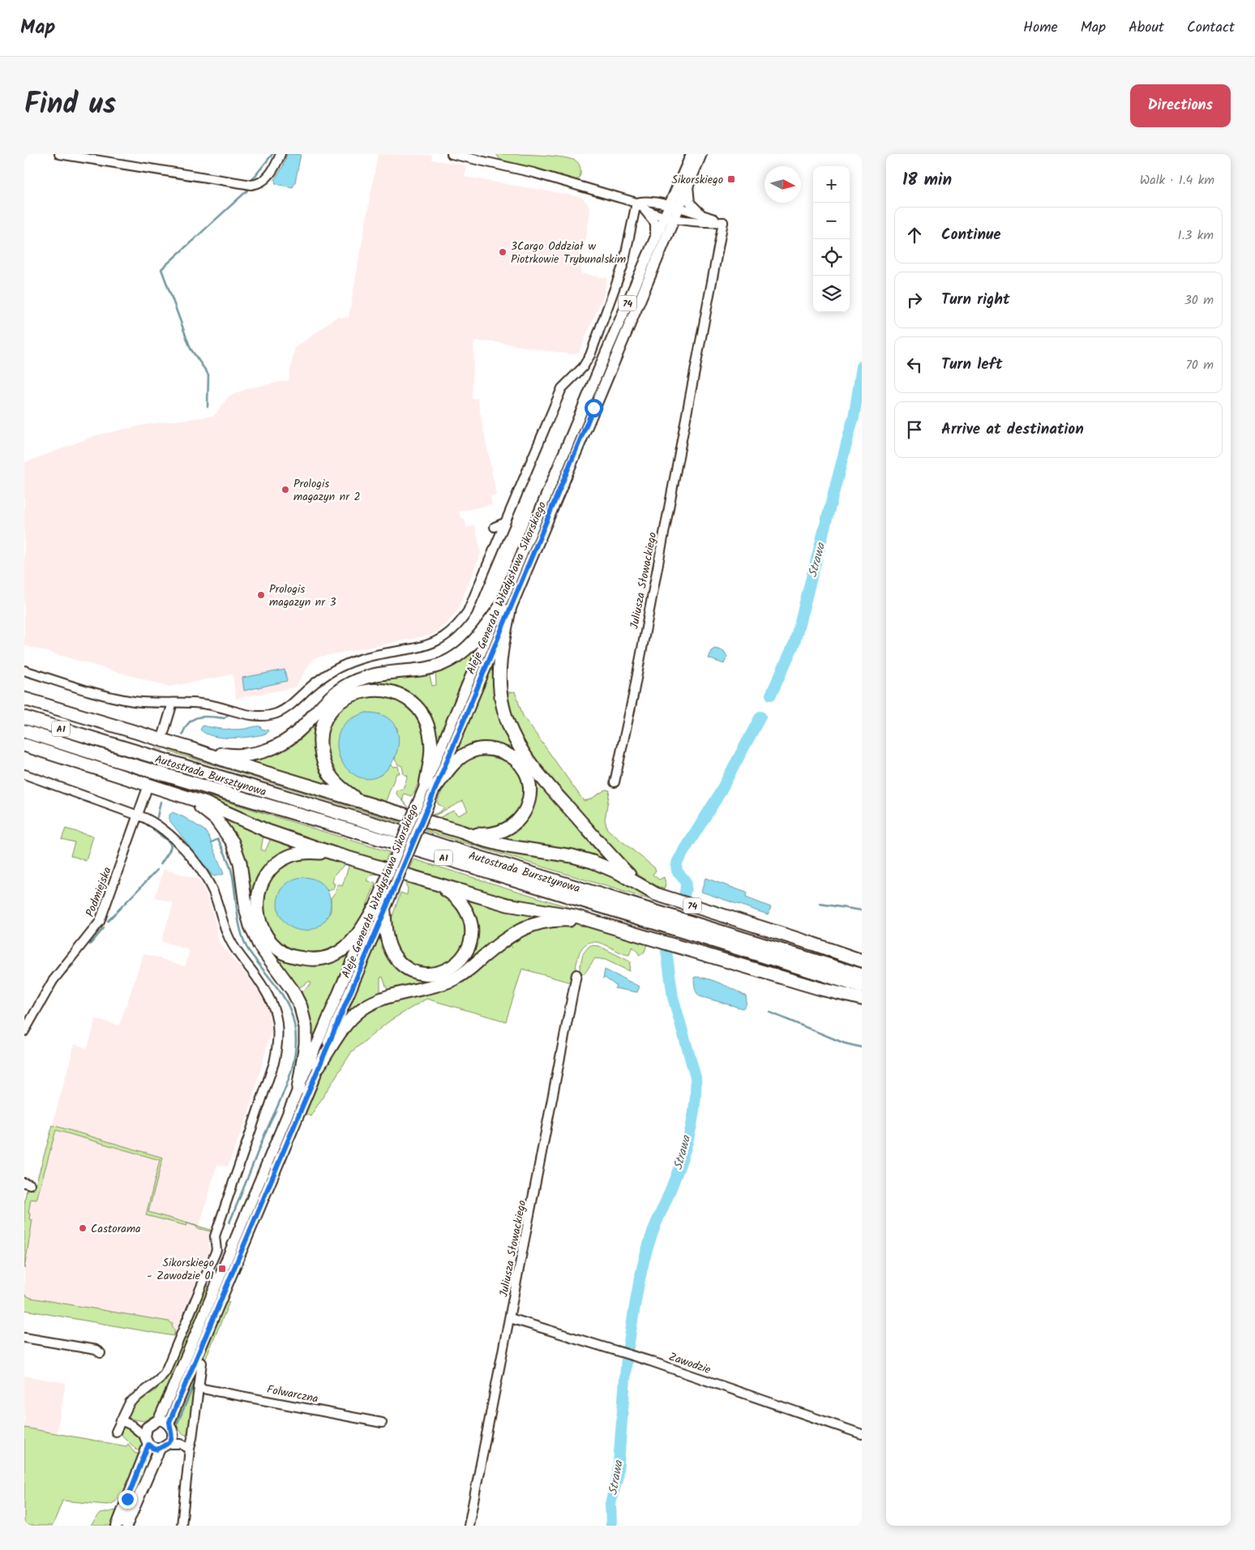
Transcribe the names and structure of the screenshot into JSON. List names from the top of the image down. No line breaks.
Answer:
{"streets":{"highway":["74","A1","Autostrada Bursztynowa"],"main road":["Aleje Generała Władysława Sikorskiego"],"street":["Juliusza Słowackiego","Podmiejska","Zawodzie","Folwarczna"]},"crossings":[["74","Aleje Generała Władysława Sikorskiego"],["Juliusza Słowackiego","Zawodzie"]],"water":["Strawa"],"places":{"transit":["Sikorskiego","Sikorskiego - Zawodzie 01"],"other":["3Cargo Oddział w Piotrkowie Trybunalskim","Prologis magazyn nr 2","Prologis magazyn nr 3","Castorama"]},"north":"right","page":{"header":"Map","nav":["Home","Map","About","Contact"],"title":"Find us","buttons":"Directions","heading":["18 min","Walk · 1.4 km"],"map_buttons":["+","−"],"list":[["Continue","1.3 km"],["Turn right","30 m"],["Turn left","70 m"],"Arrive at destination"]}}
